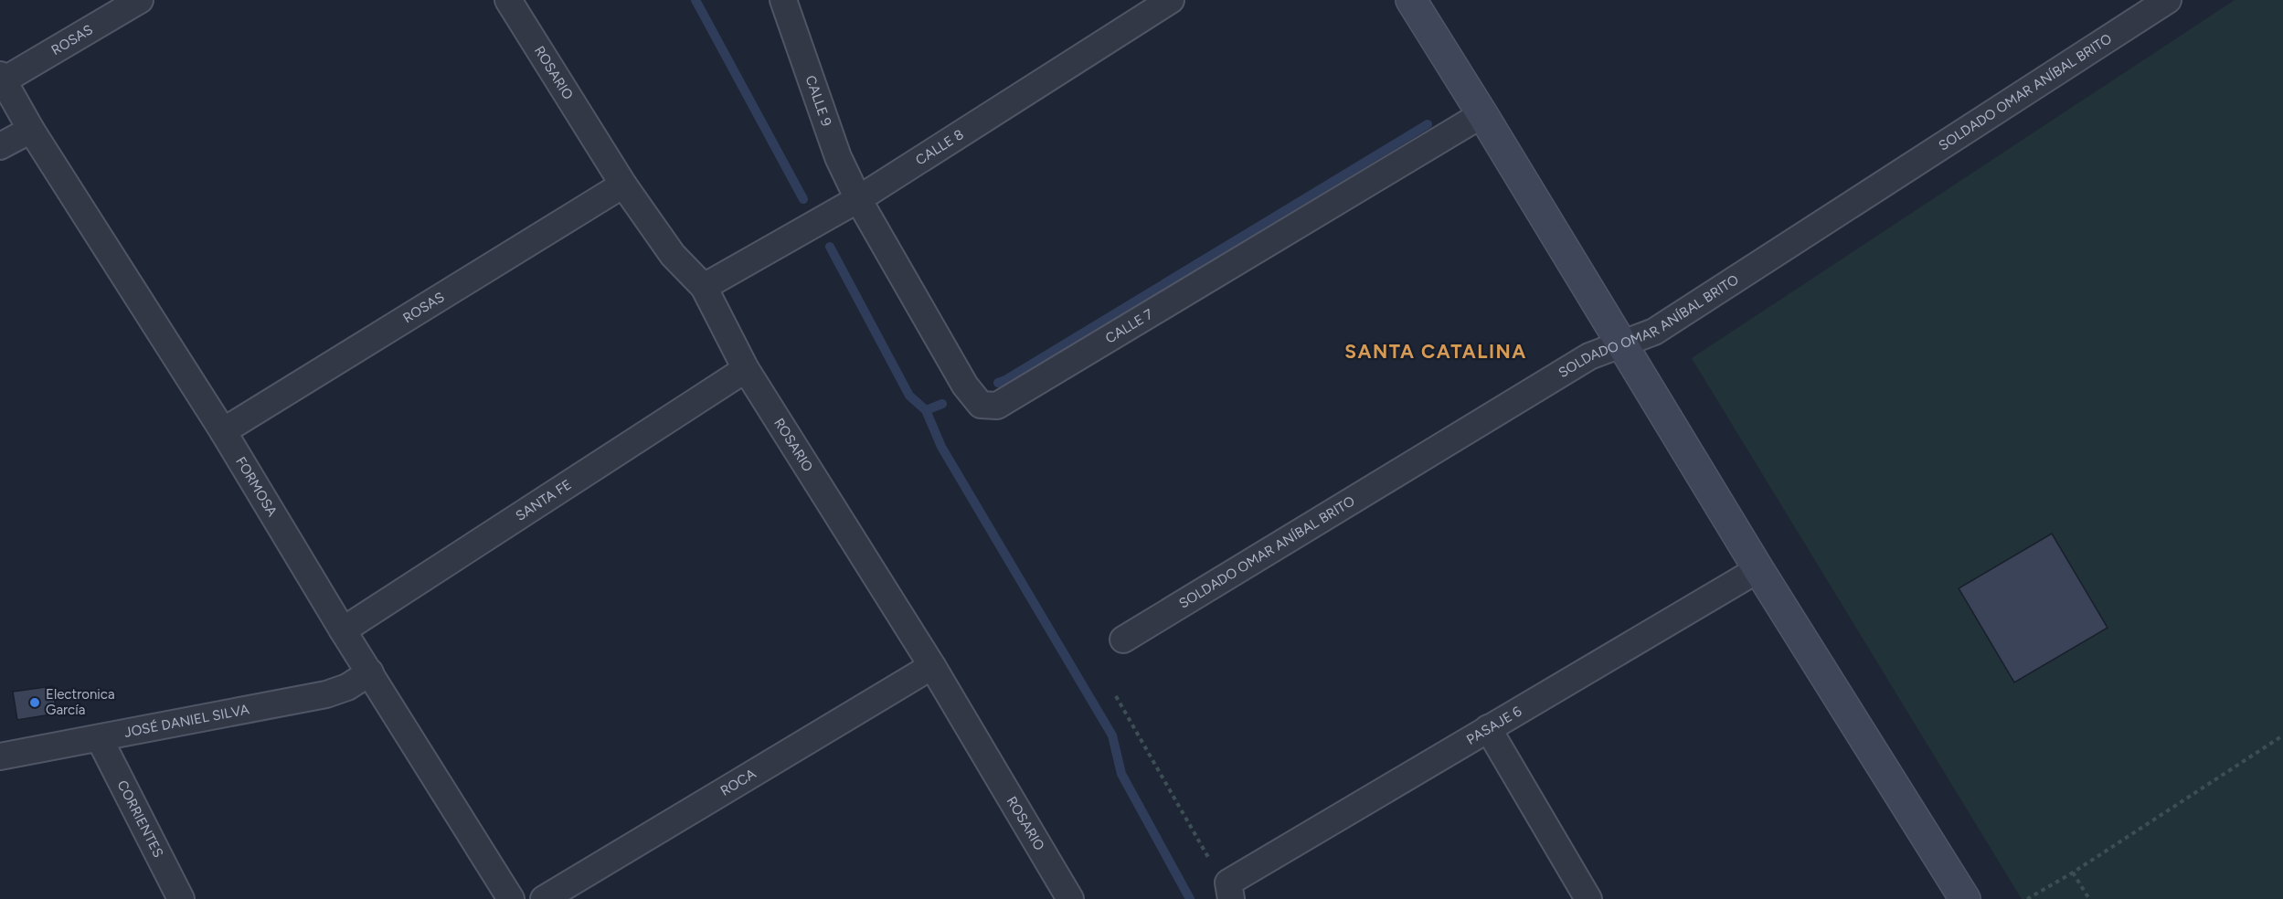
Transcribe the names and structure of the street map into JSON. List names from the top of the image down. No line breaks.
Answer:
{"streets":{"street":["ROSAS","ROSARIO","SOLDADO OMAR ANÍBAL BRITO","CALLE 9","CALLE 8","CALLE 7","FORMOSA","SANTA FE","JOSÉ DANIEL SILVA","PASAJE 6","ROCA","CORRIENTES"]},"crossings":[["ROSAS","ROSARIO"],["ROSAS","FORMOSA"],["ROSARIO","CALLE 8"],["ROSARIO","SANTA FE"],["ROSARIO","ROCA"],["CALLE 9","CALLE 8"],["CALLE 9","CALLE 7"],["CALLE 8","CALLE 7"],["FORMOSA","SANTA FE"],["FORMOSA","JOSÉ DANIEL SILVA"],["JOSÉ DANIEL SILVA","CORRIENTES"]],"districts":["SANTA CATALINA"],"places":["Electronica García"]}
